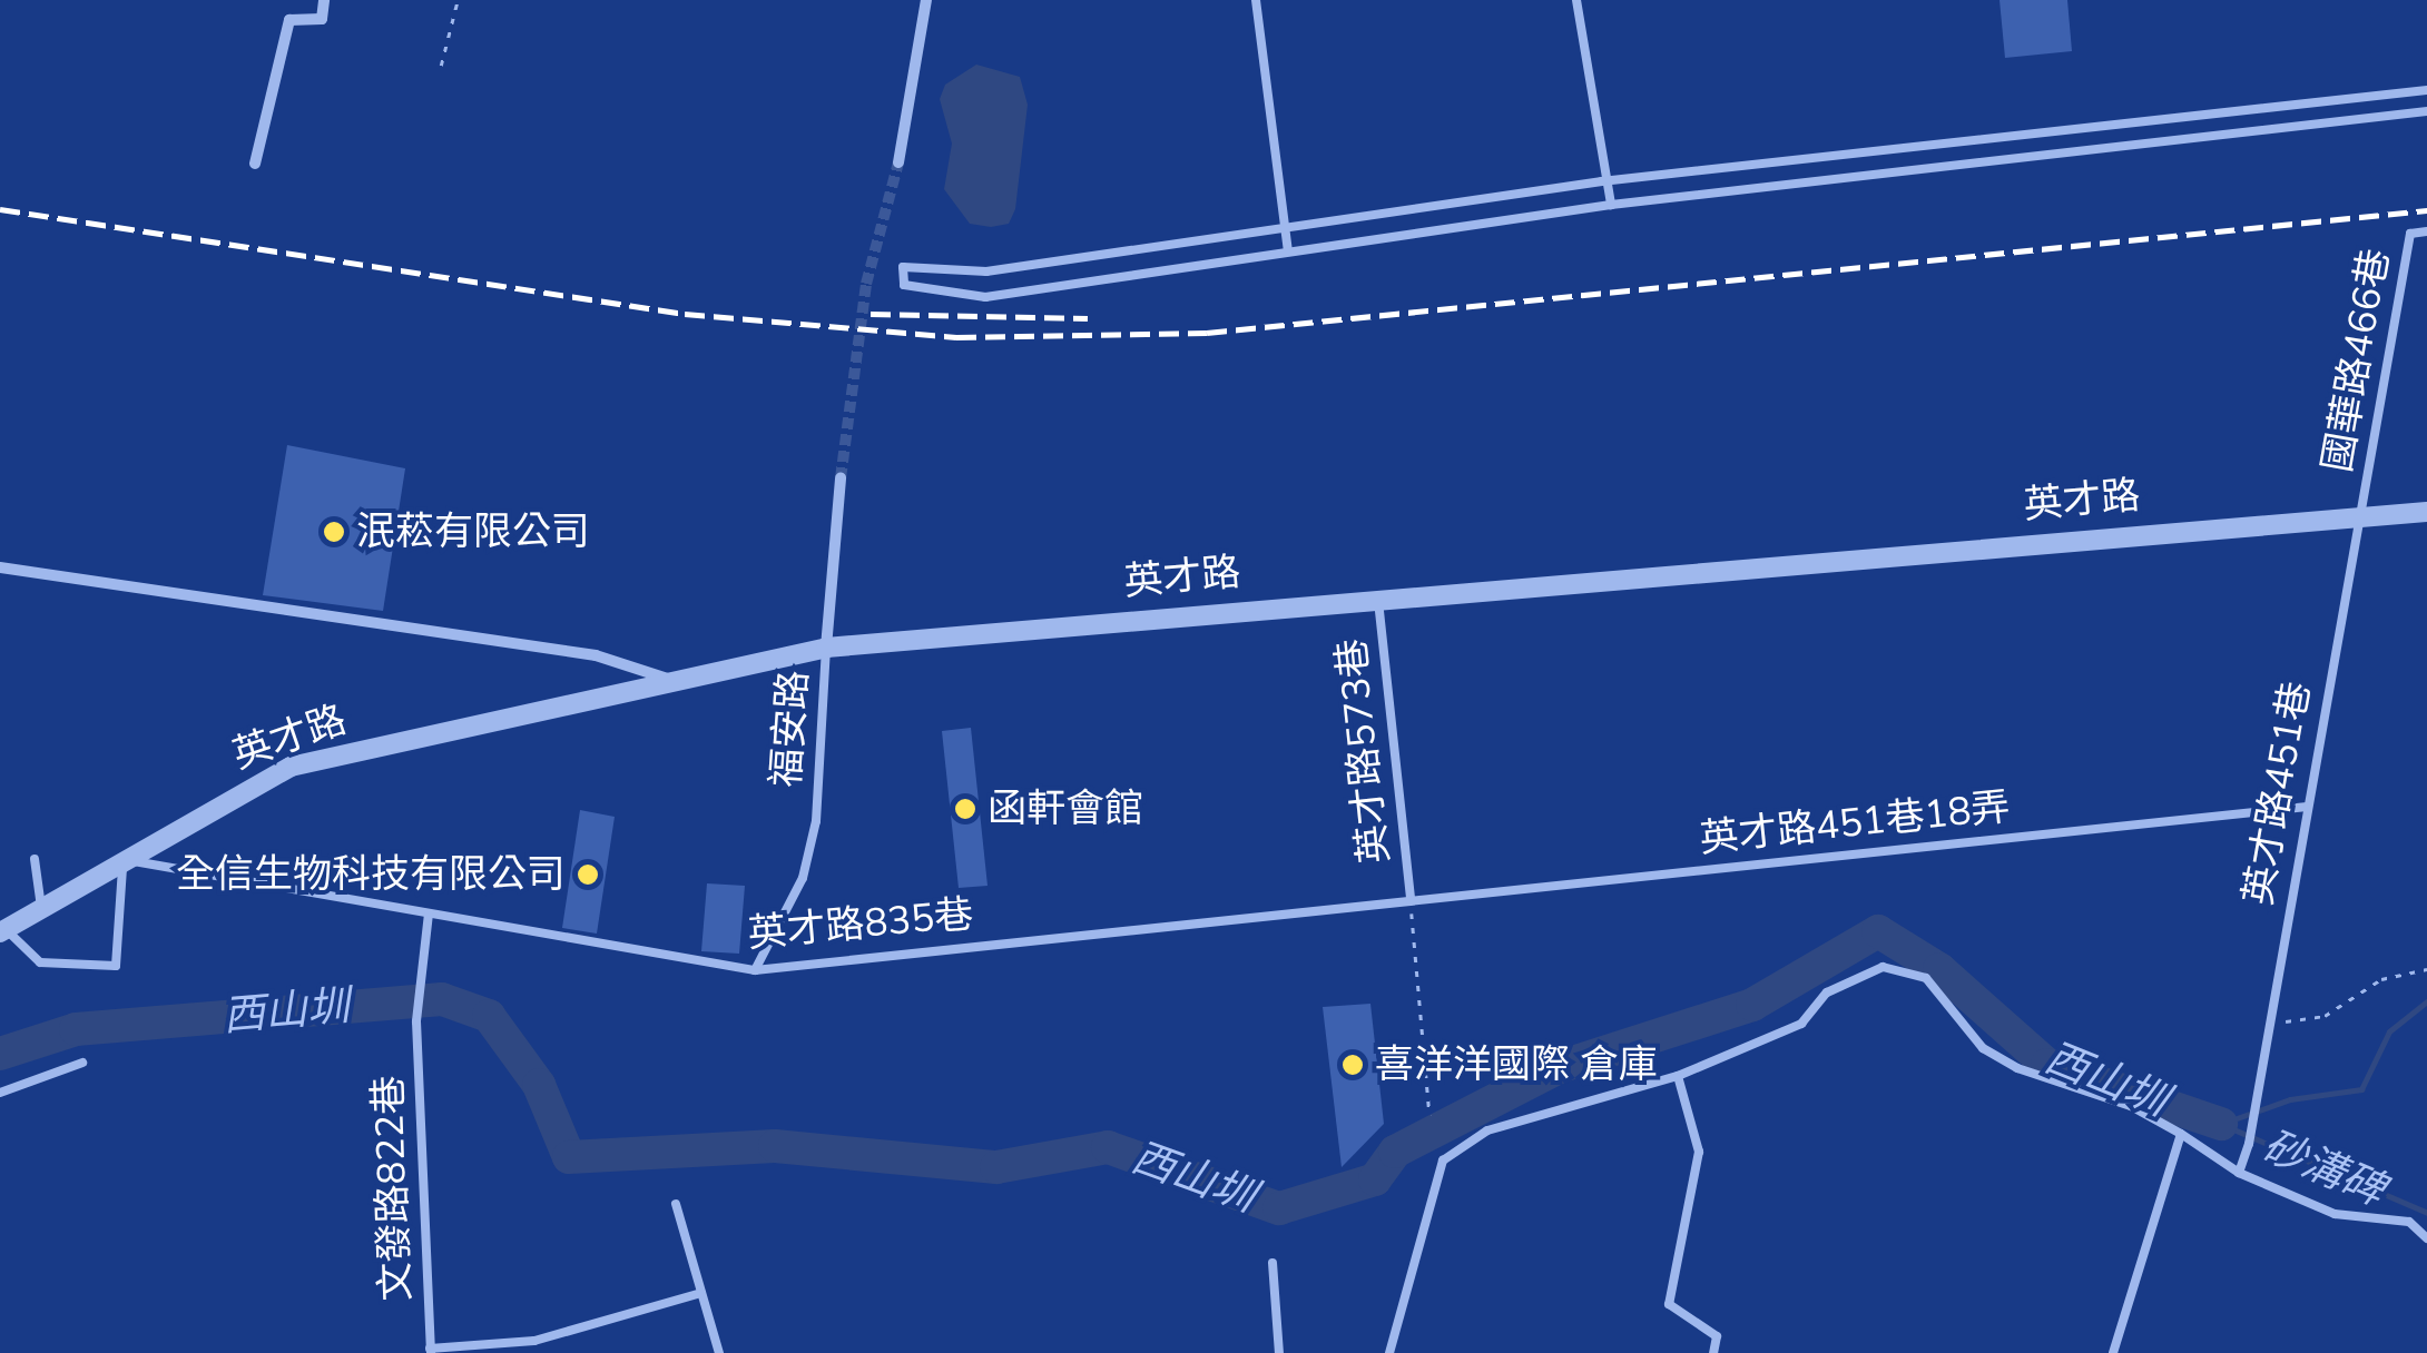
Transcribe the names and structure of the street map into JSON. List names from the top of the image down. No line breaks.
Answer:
{"streets":{"street":["英才路","福安路"],"lane":["國華路466巷","英才路573巷","英才路451巷","英才路451巷18弄","英才路835巷","文發路822巷"]},"crossings":[["國華路466巷","英才路"],["國華路466巷","英才路451巷"],["英才路","福安路"],["英才路","英才路573巷"],["英才路","英才路451巷"],["英才路","英才路835巷"],["福安路","英才路835巷"],["英才路573巷","英才路451巷18弄"],["英才路573巷","英才路835巷"],["英才路451巷","英才路451巷18弄"],["英才路451巷18弄","英才路835巷"],["英才路835巷","文發路822巷"]],"water":["西山圳","砂溝碑"],"places":["泯菘有限公司","函軒會館","全信生物科技有限公司","喜洋洋國際 倉庫"]}
